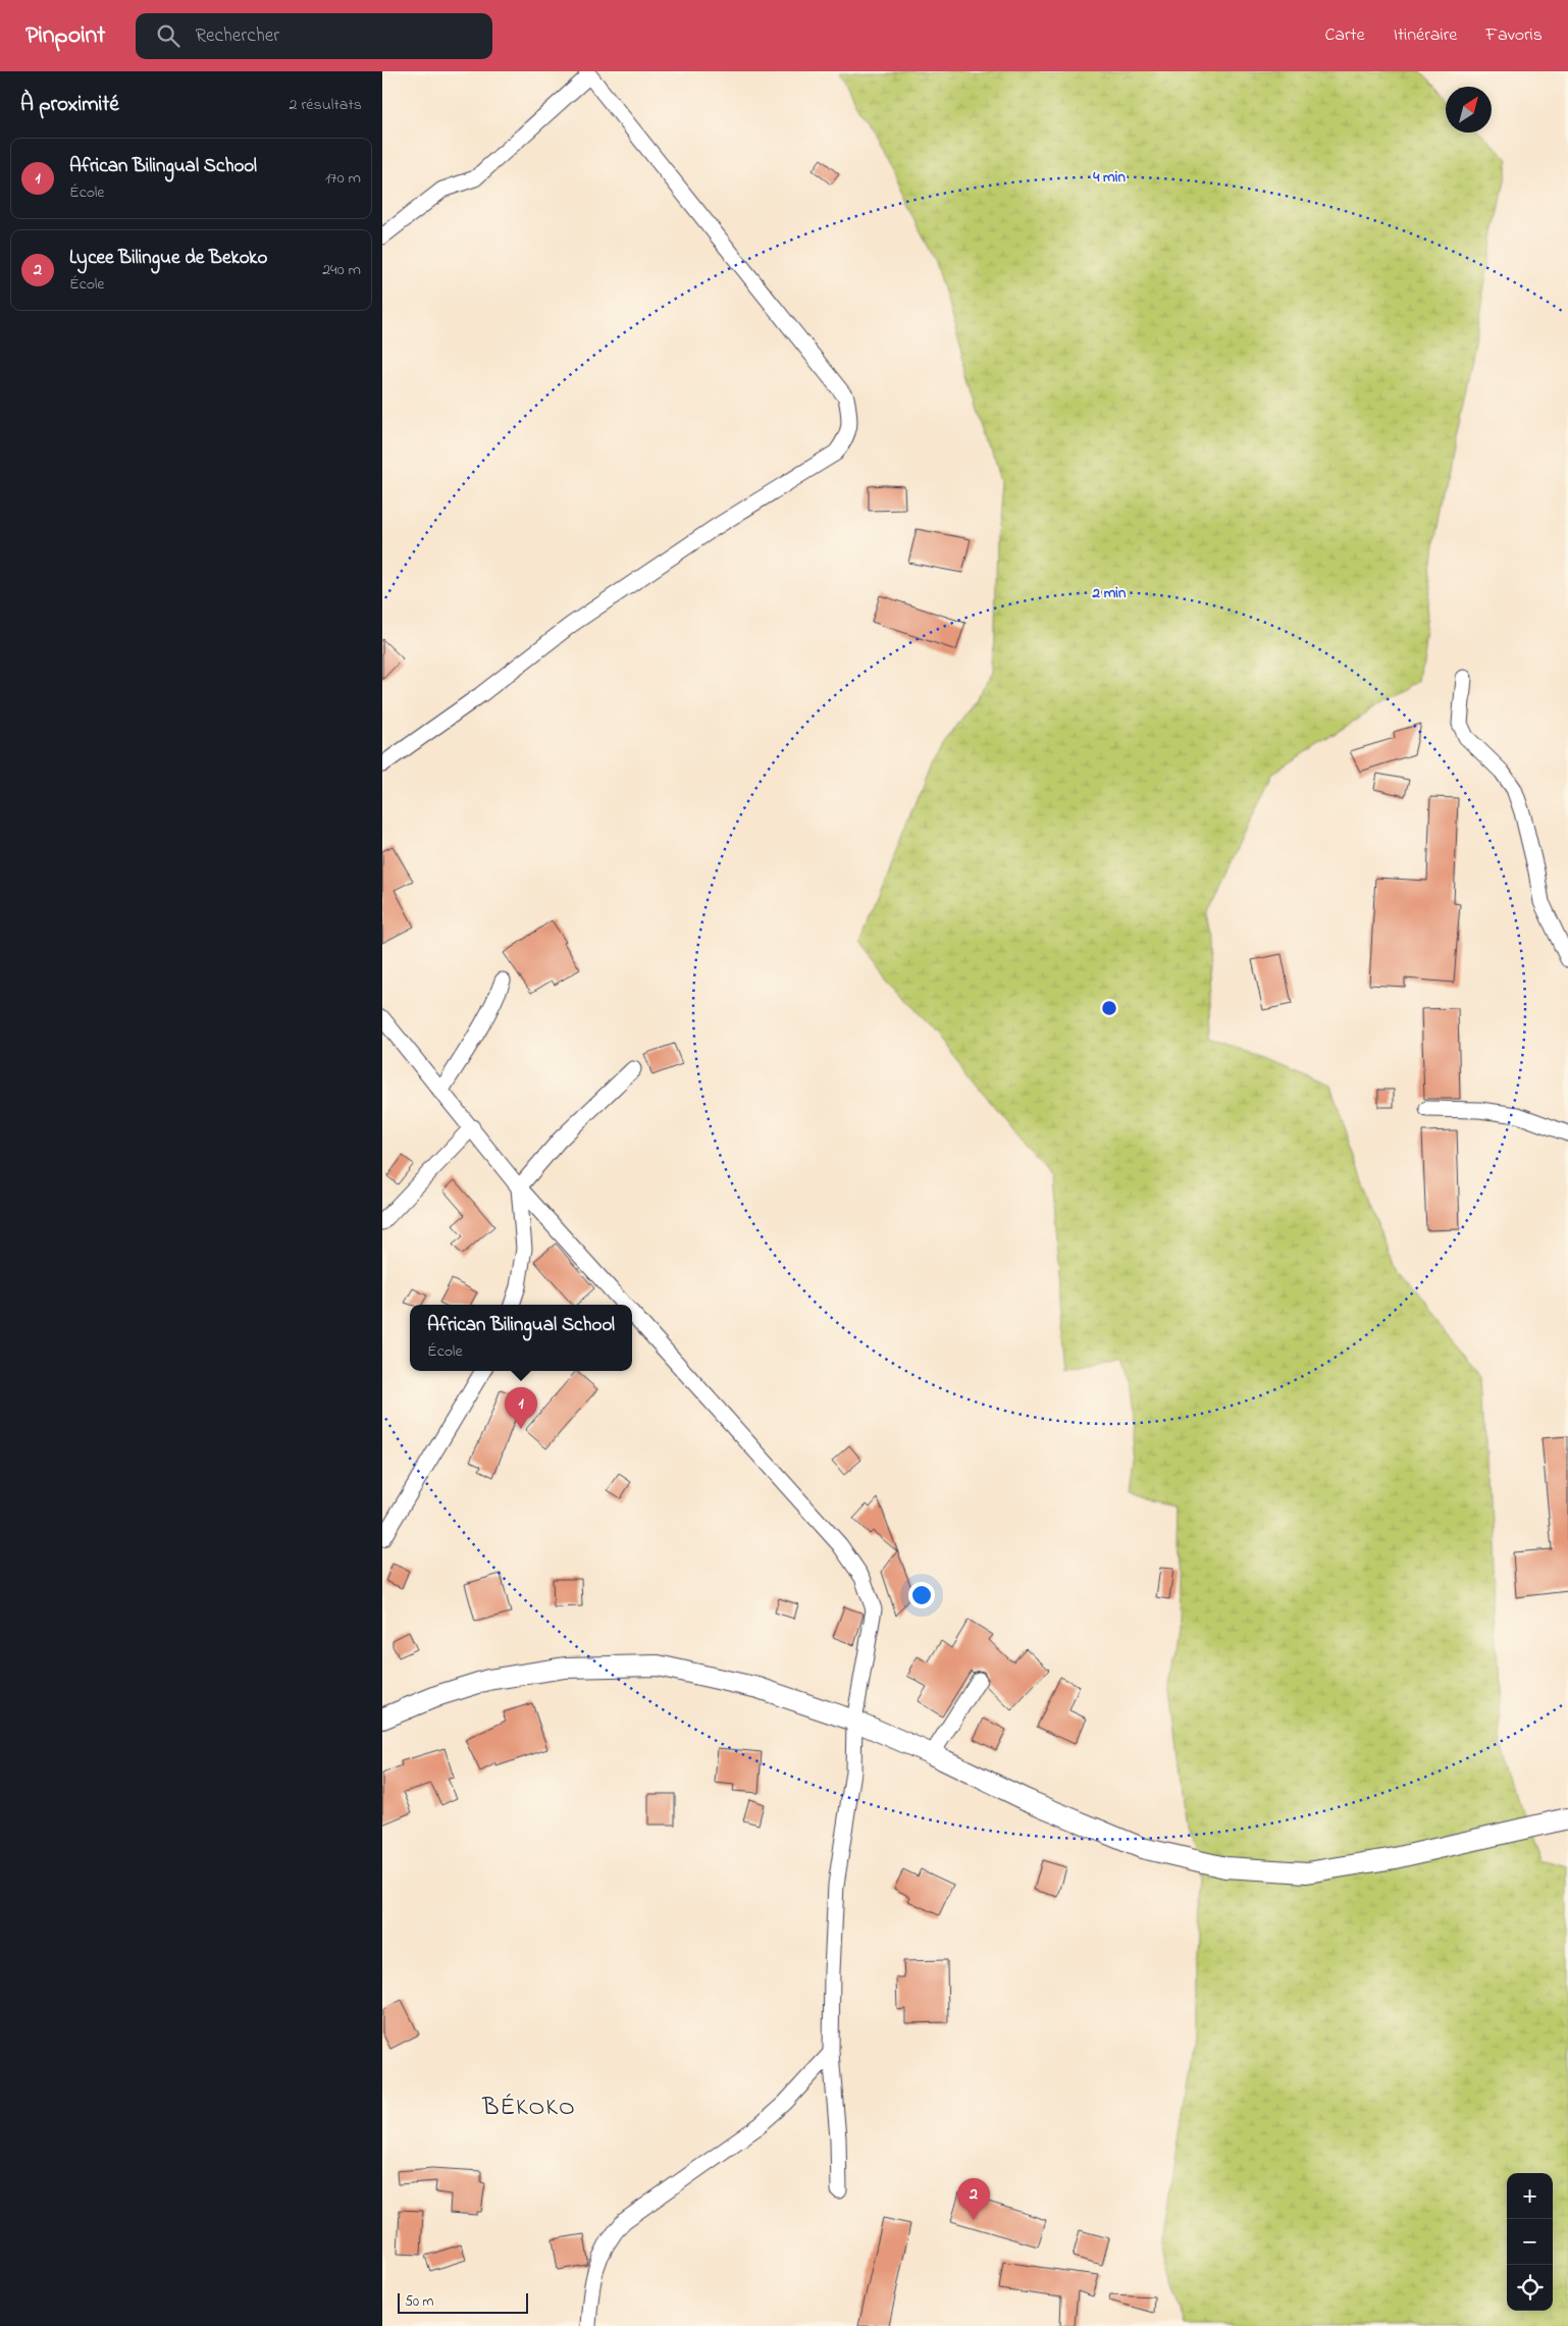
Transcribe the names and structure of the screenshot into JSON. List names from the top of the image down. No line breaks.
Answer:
{"districts":["BÉKOKO"],"scale_bar":"50 m","north":"top right","page":{"header":"Pinpoint","search":"Rechercher","nav":["Carte","Itinéraire","Favoris"],"heading":["À proximité","2 résultats"],"list":[{"mark":"1","name":"African Bilingual School","note":"École","value":"170 m"},{"mark":"2","name":"Lycee Bilingue de Bekoko","note":"École","value":"240 m"}],"popup":["African Bilingual School","École"],"pins":["1","2"],"map_buttons":["+","−"],"scale":"50 m"},"rings":["4 min","2 min"]}
